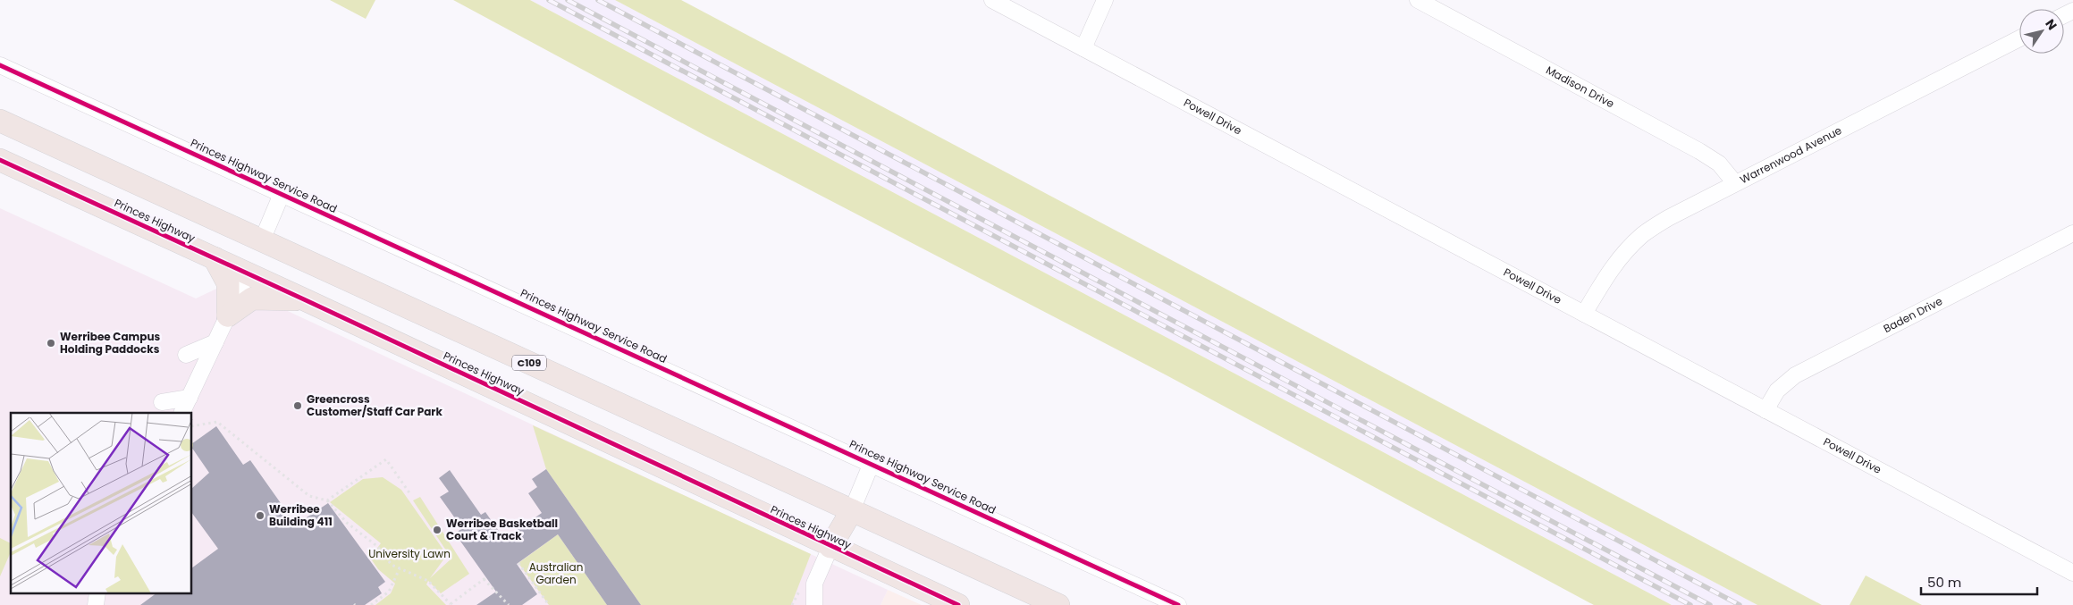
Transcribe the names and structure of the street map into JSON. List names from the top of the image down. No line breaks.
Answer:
{"streets":{"highway":["Princes Highway","C109"],"street":["Madison Drive","Powell Drive","Warrenwood Avenue","Princes Highway Service Road","Baden Drive"]},"crossings":[["Madison Drive","Warrenwood Avenue"],["Powell Drive","Warrenwood Avenue"],["Powell Drive","Baden Drive"]],"parks":["University Lawn","Australian Garden"],"places":["Werribee Campus Holding Paddocks","Greencross Customer/Staff Car Park","Werribee Building 411","Werribee Basketball Court & Track"],"scale_bar":"50 m","north":"top right"}
